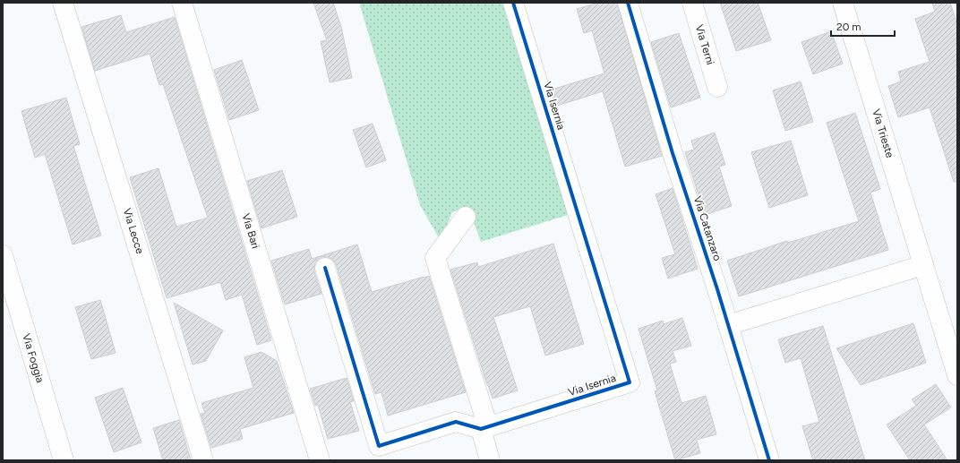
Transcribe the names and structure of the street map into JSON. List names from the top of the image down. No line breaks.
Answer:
{"streets":{"street":["Via Terni","Via Isernia","Via Trieste","Via Catanzaro","Via Lecce","Via Bari","Via Foggia"]},"scale_bar":"20 m"}
